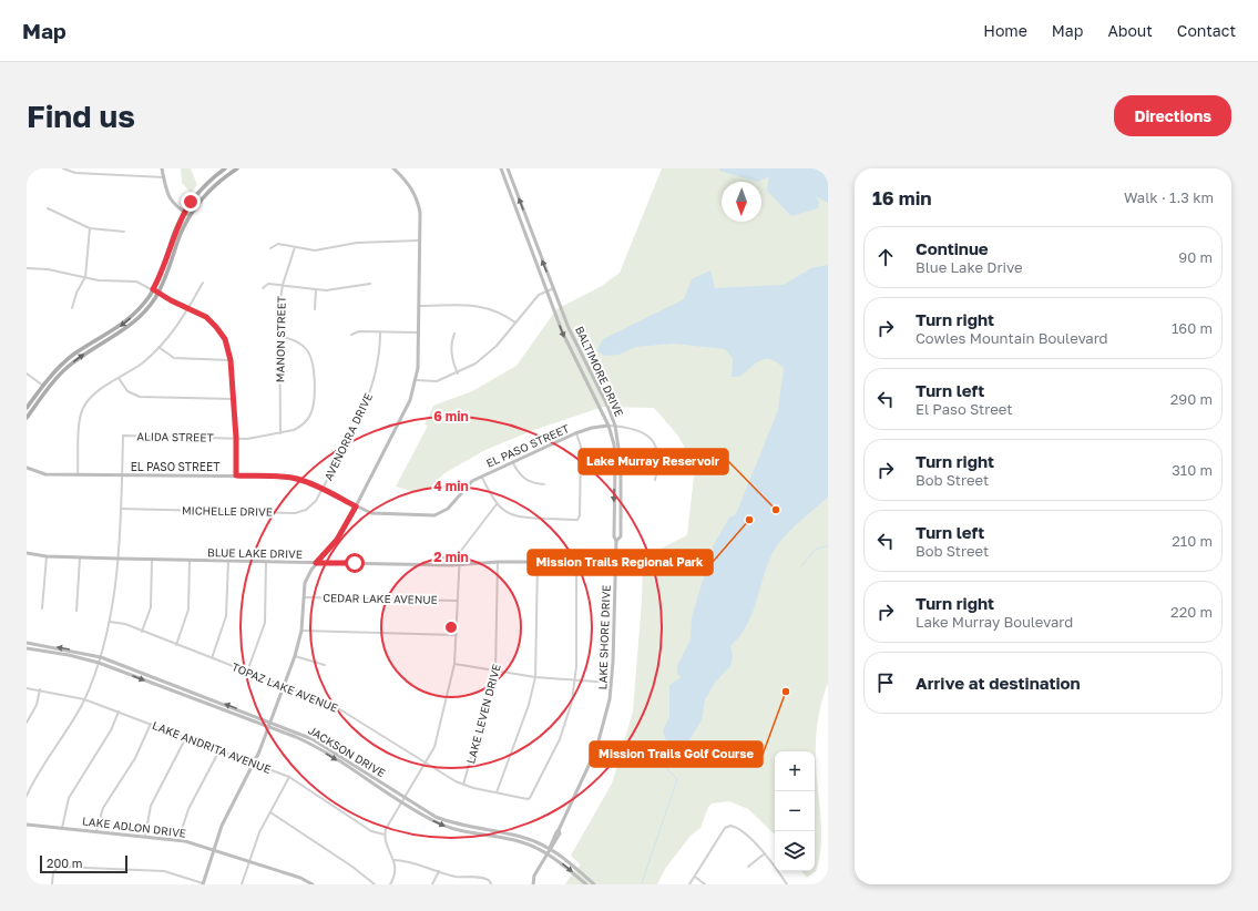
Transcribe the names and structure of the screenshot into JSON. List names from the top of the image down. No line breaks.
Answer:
{"streets":{"street":["MANON STREET","BALTIMORE DRIVE","ALIDA STREET","AVENORRA DRIVE","EL PASO STREET","MICHELLE DRIVE","BLUE LAKE DRIVE","CEDAR LAKE AVENUE","LAKE SHORE DRIVE","TOPAZ LAKE AVENUE","LAKE LEVEN DRIVE","LAKE ANDRITA AVENUE","JACKSON DRIVE","LAKE ADLON DRIVE"]},"crossings":[["MANON STREET","ALIDA STREET"],["BALTIMORE DRIVE","EL PASO STREET"],["BALTIMORE DRIVE","LAKE SHORE DRIVE"],["ALIDA STREET","EL PASO STREET"],["AVENORRA DRIVE","EL PASO STREET"],["AVENORRA DRIVE","MICHELLE DRIVE"],["EL PASO STREET","MICHELLE DRIVE"],["BLUE LAKE DRIVE","LAKE SHORE DRIVE"],["BLUE LAKE DRIVE","LAKE LEVEN DRIVE"],["LAKE SHORE DRIVE","JACKSON DRIVE"],["TOPAZ LAKE AVENUE","LAKE LEVEN DRIVE"]],"places":["Lake Murray Reservoir","Mission Trails Regional Park","Mission Trails Golf Course"],"scale_bar":"200 m","north":"bottom","page":{"header":"Map","nav":["Home","Map","About","Contact"],"buttons":"Directions","title":"Find us","heading":["16 min","Walk · 1.3 km"],"list":[["Continue","Blue Lake Drive","90 m"],["Turn right","Cowles Mountain Boulevard","160 m"],["Turn left","El Paso Street","290 m"],["Turn right","Bob Street","310 m"],["Turn left","Bob Street","210 m"],["Turn right","Lake Murray Boulevard","220 m"],"Arrive at destination"],"map_buttons":["+","−"],"scale":"200 m"},"rings":["6 min","4 min","2 min"]}
